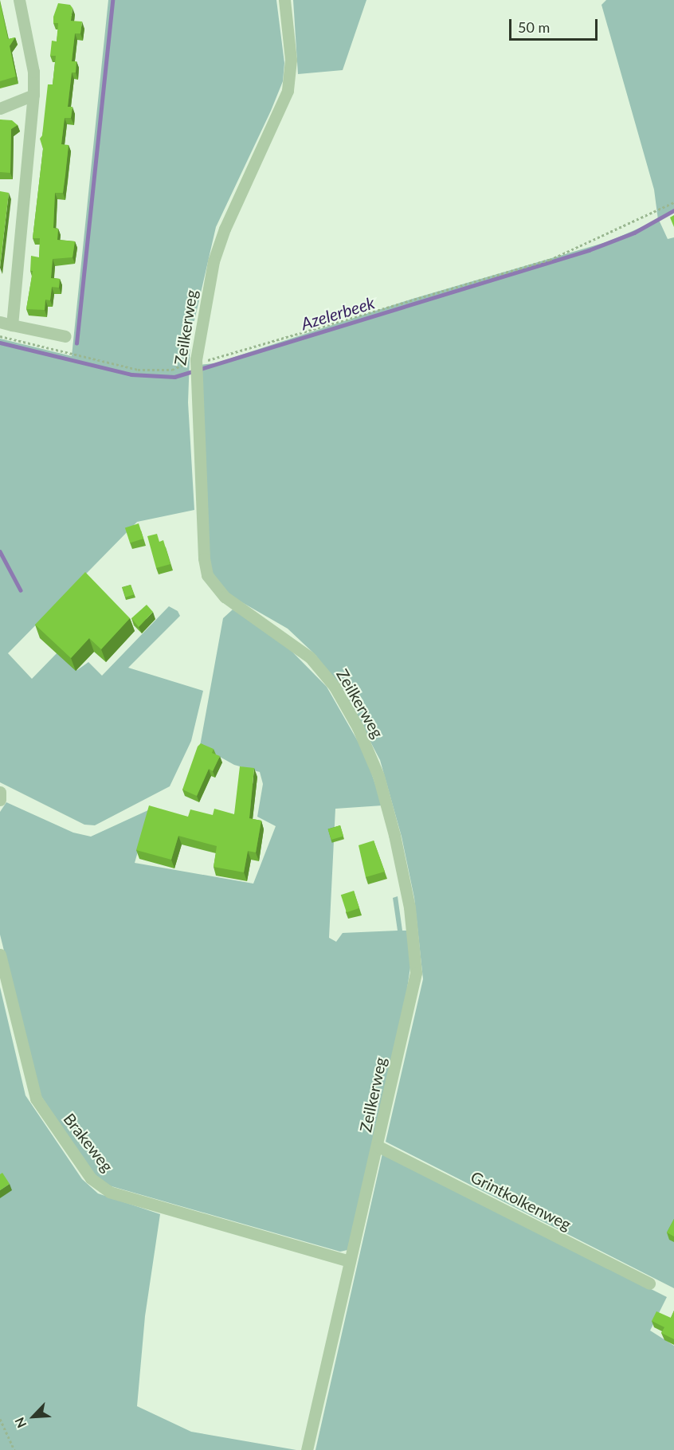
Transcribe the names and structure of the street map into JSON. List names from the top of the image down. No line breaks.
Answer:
{"streets":{"street":["Zeilkerweg","Brakeweg","Grintkolkenweg"]},"crossings":[["Zeilkerweg","Brakeweg"],["Zeilkerweg","Grintkolkenweg"]],"water":["Azelerbeek"],"scale_bar":"50 m","north":"bottom left"}
